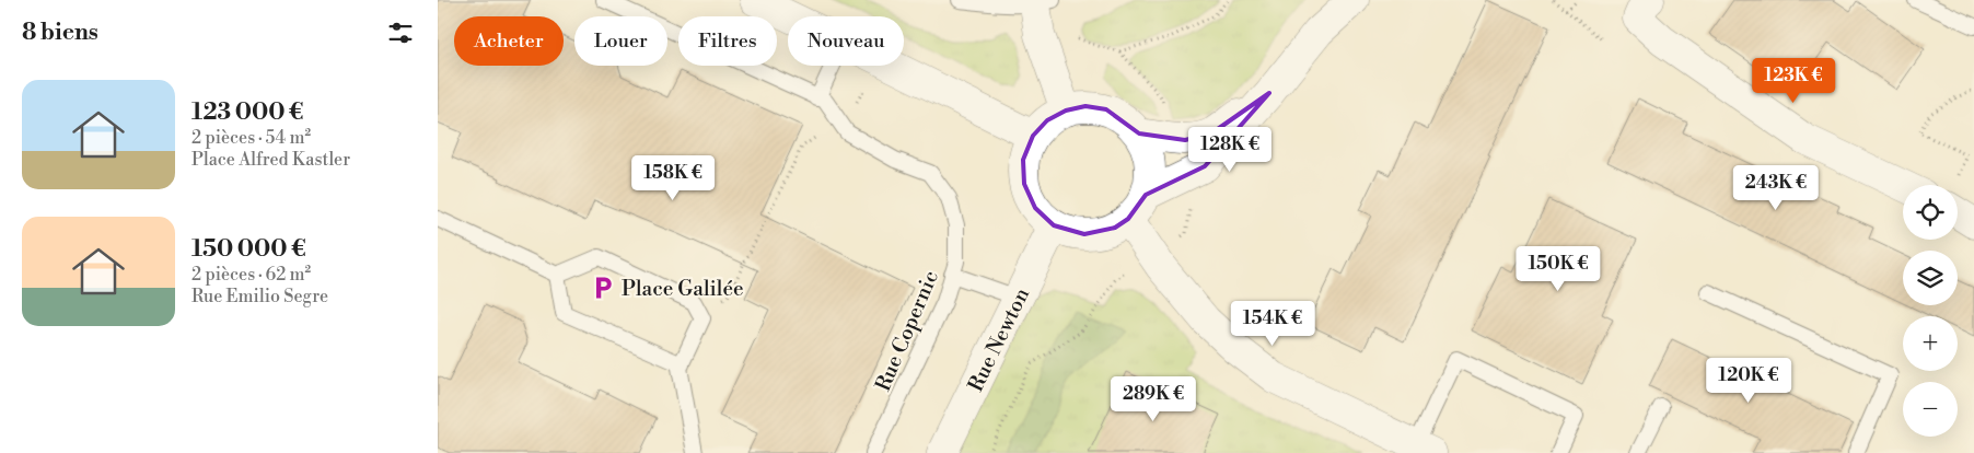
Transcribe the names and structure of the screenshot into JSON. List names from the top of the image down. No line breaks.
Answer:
{"streets":{"street":["Rue Newton"],"lane":["Rue Copernic"]},"places":{"parking":["Place Galilée"]},"page":{"heading":"8 biens","chip":["Acheter","Louer","Filtres","Nouveau"],"price":["123K €","128K €","158K €","243K €","150K €","154K €","120K €","289K €"],"list":[{"name":"123 000 €","note":"2 pièces · 54 m² · Place Alfred Kastler"},{"name":"150 000 €","note":"2 pièces · 62 m² · Rue Emilio Segre"}],"map_buttons":["+","−"]}}
